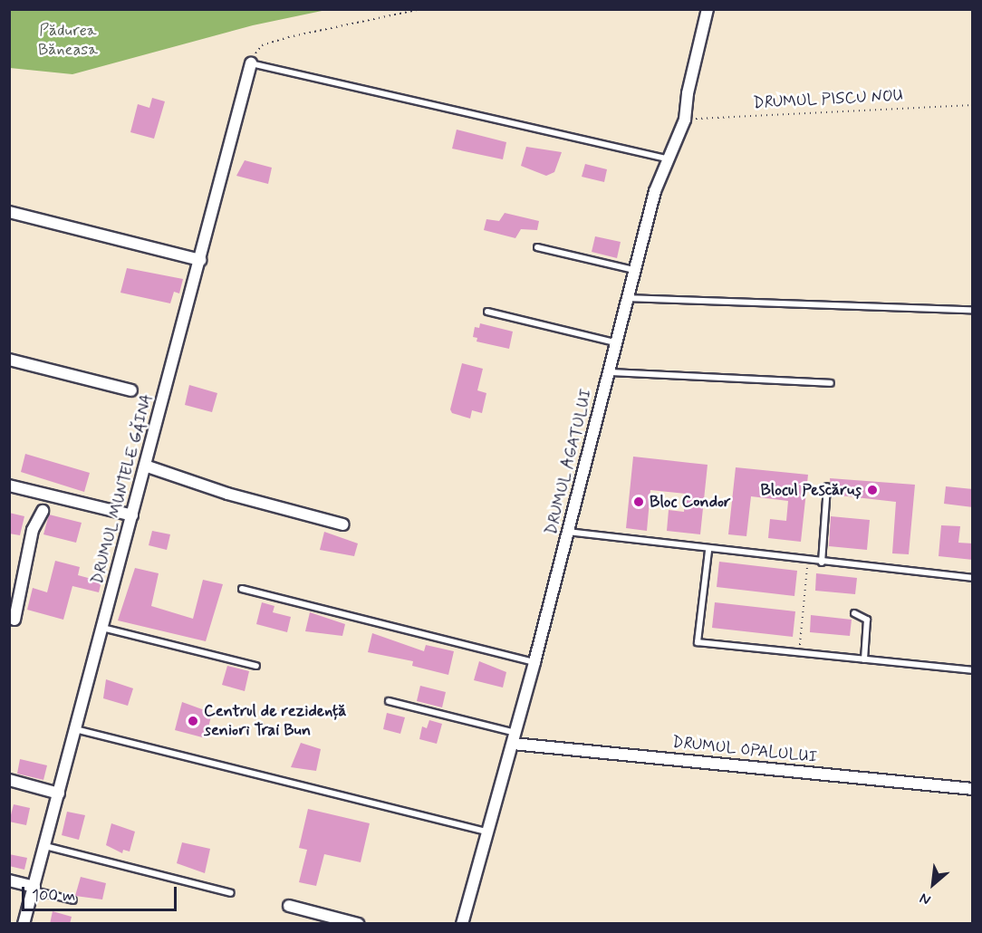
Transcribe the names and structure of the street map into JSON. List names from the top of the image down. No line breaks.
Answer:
{"streets":{"street":["DRUMUL AGATULUI","DRUMUL MUNTELE GĂINA","DRUMUL OPALULUI"],"path":["DRUMUL PISCU NOU"]},"crossings":[["DRUMUL PISCU NOU","DRUMUL AGATULUI"],["DRUMUL AGATULUI","DRUMUL OPALULUI"]],"parks":["Pădurea Băneasa"],"places":["Blocul Pescăruș","Bloc Condor","Centrul de rezidență seniori Trai Bun"],"scale_bar":"100 m","north":"bottom left"}
